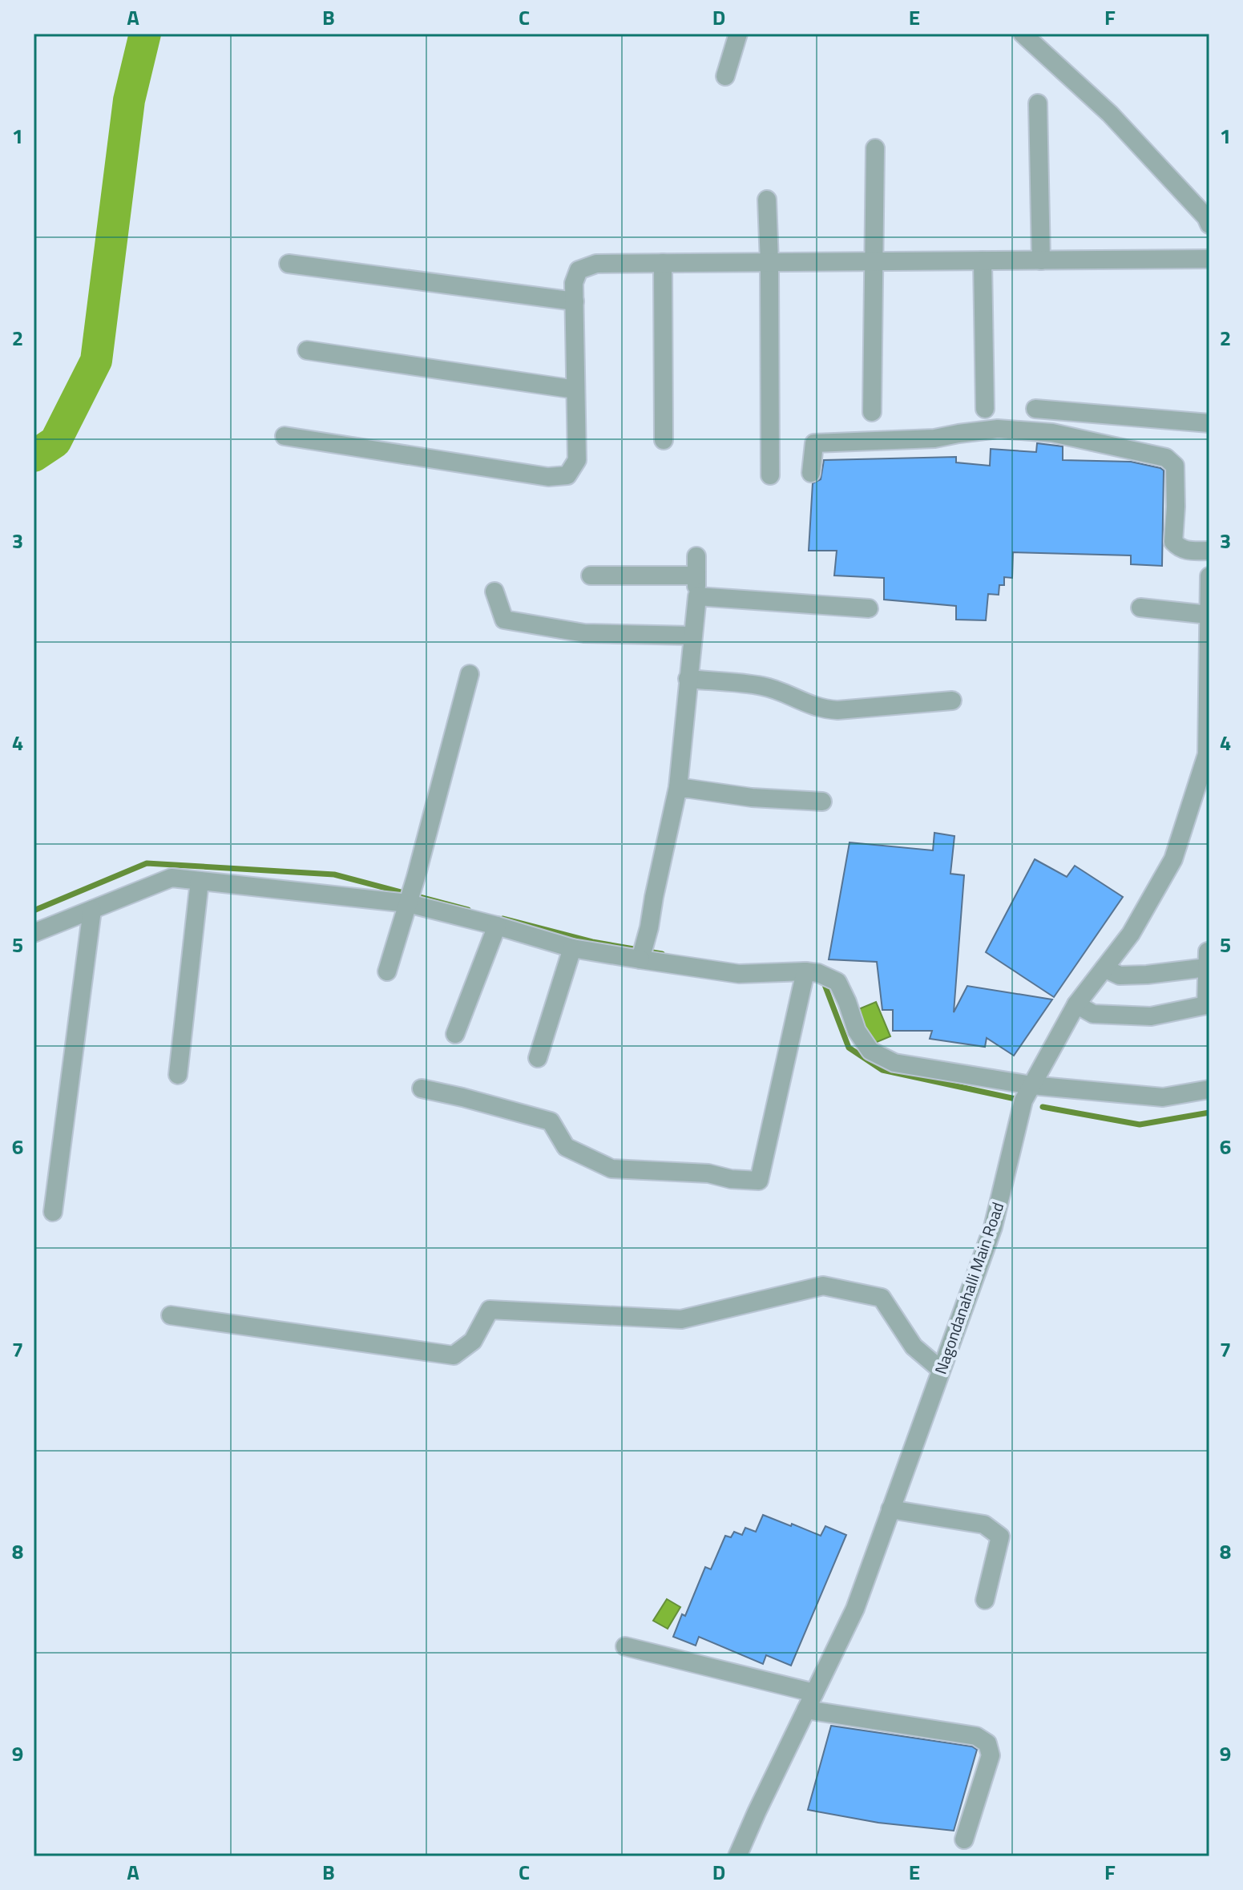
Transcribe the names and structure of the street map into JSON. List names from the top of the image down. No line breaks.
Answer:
{"streets":{"street":["Nagondanahalli Main Road"]},"grid":{"columns":["A","B","C","D","E","F"],"rows":["1","2","3","4","5","6","7","8","9"]}}
